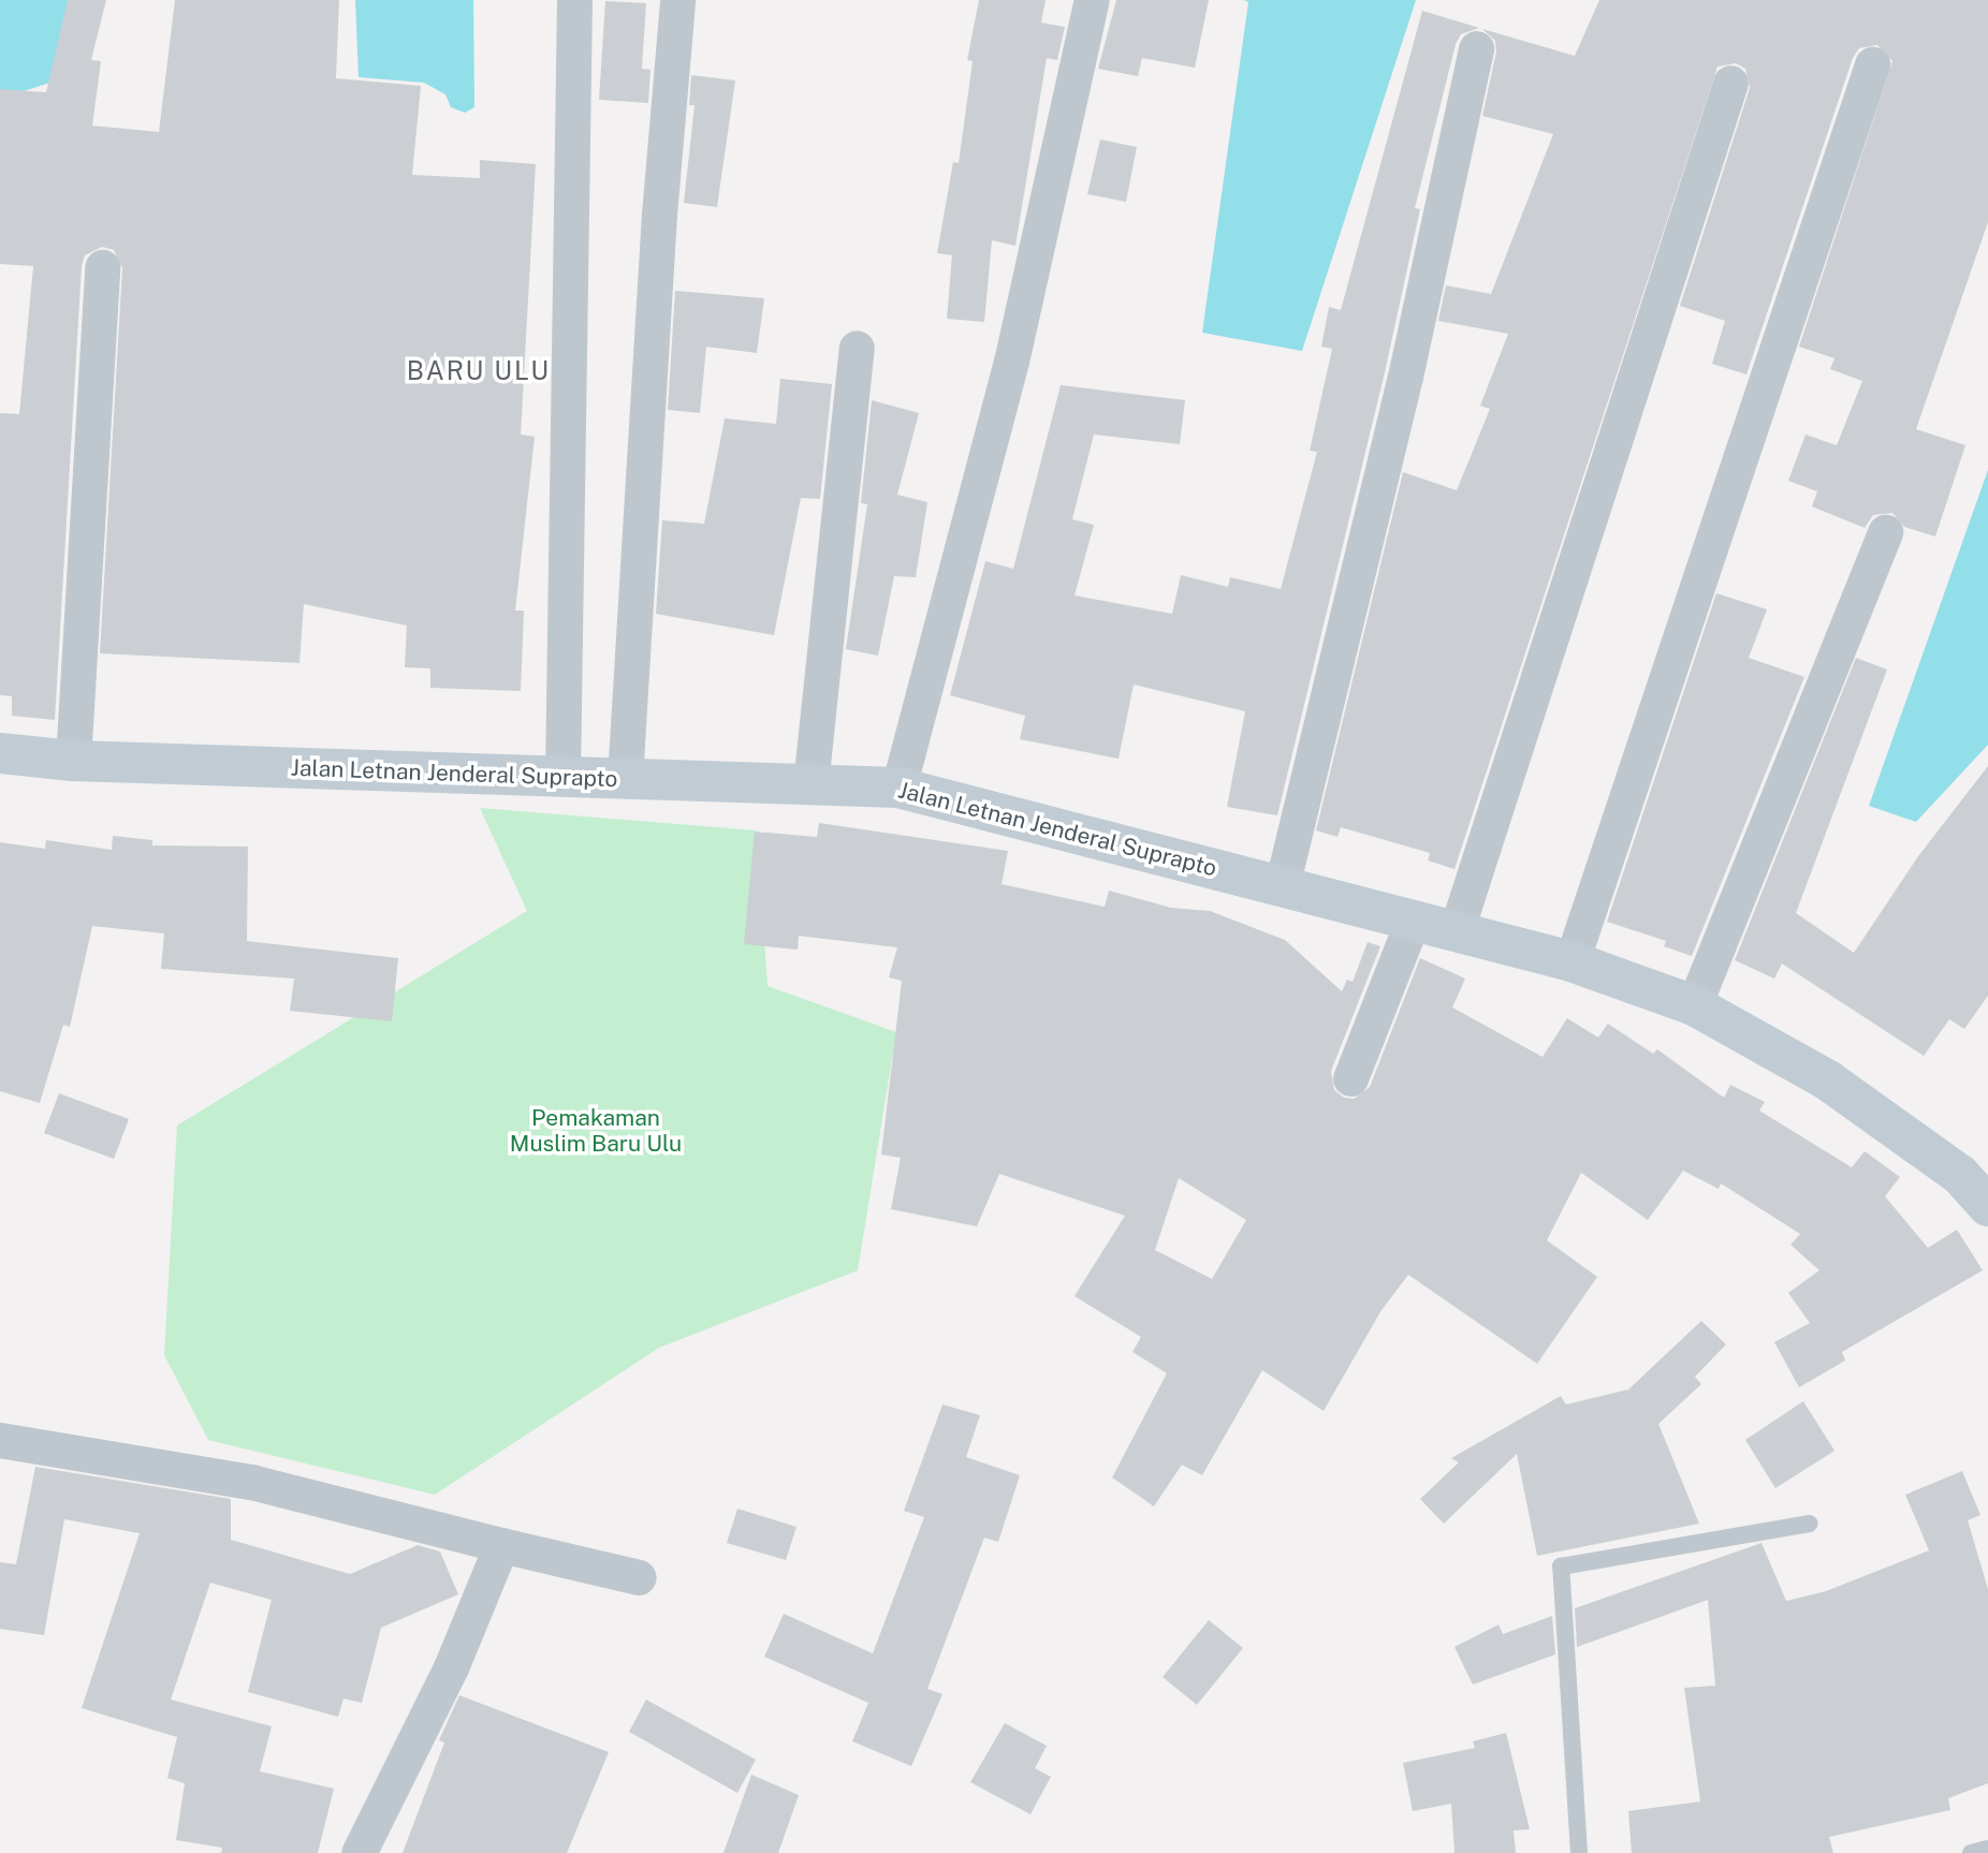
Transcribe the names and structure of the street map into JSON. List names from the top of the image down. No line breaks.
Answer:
{"streets":{"main road":["Jalan Letnan Jenderal Suprapto"]},"districts":["BARU ULU"],"parks":["Pemakaman Muslim Baru Ulu"]}
